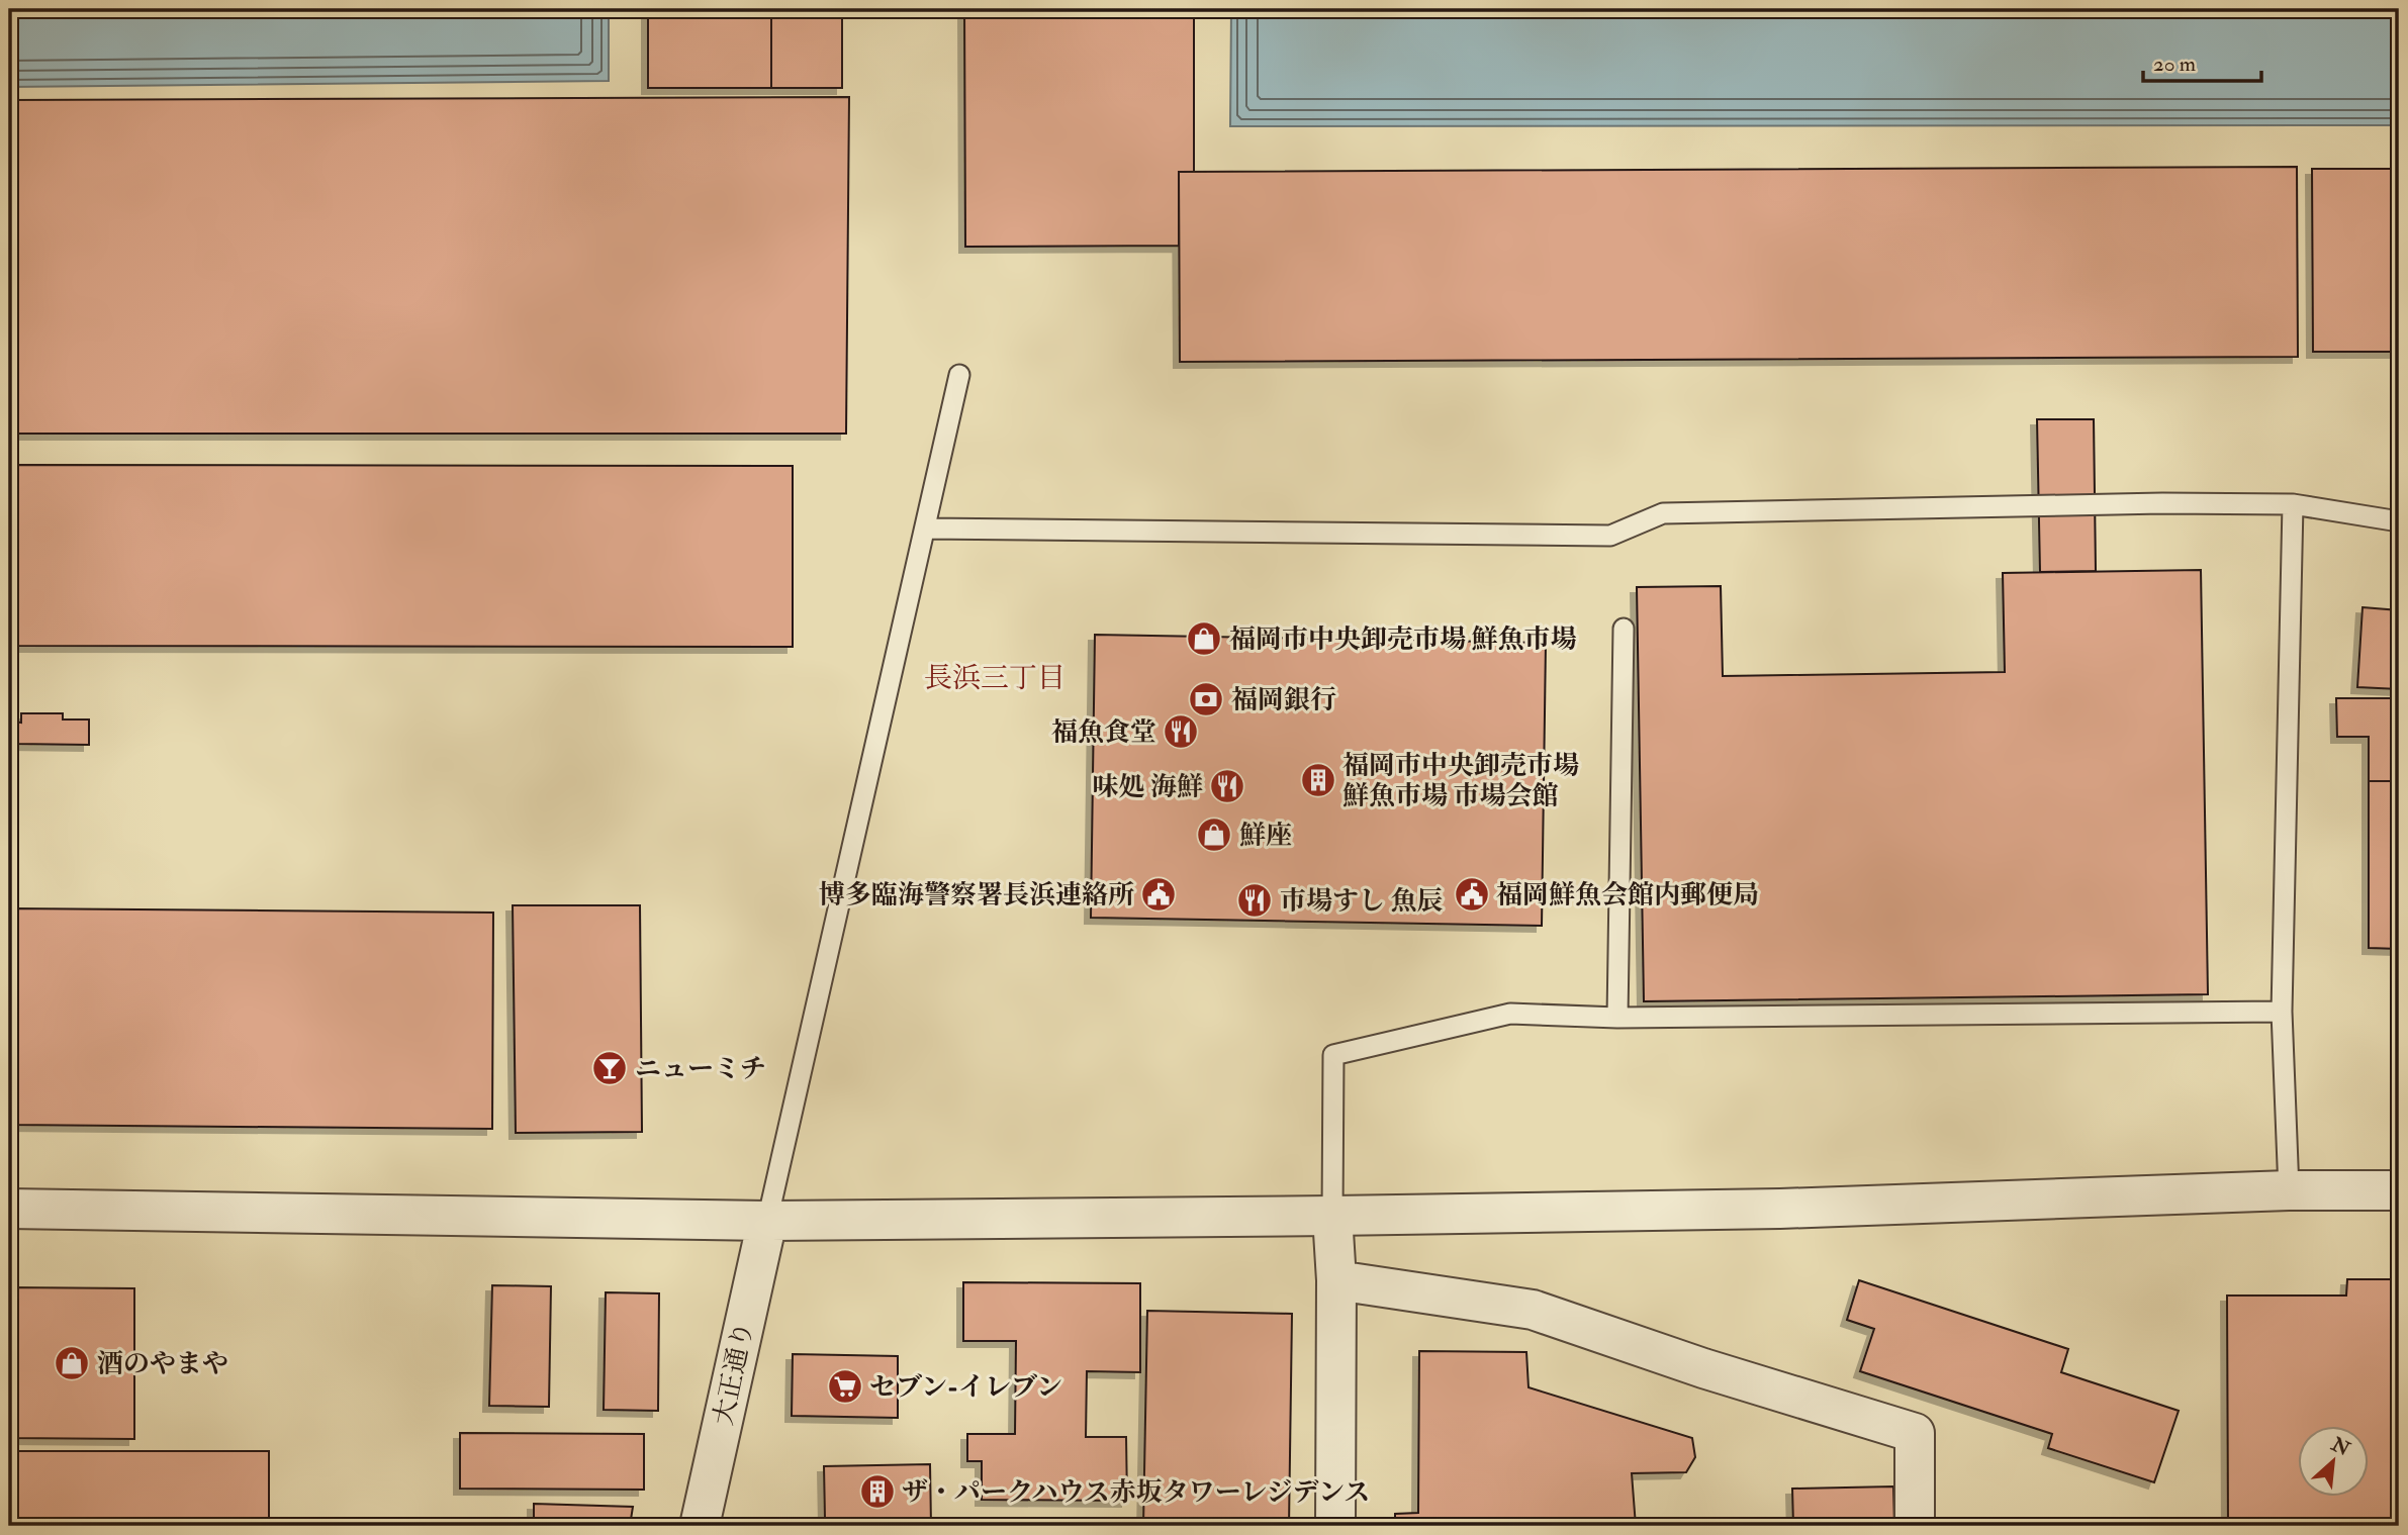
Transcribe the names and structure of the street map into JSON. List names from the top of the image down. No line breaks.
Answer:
{"streets":{"street":["大正通り"]},"districts":["長浜三丁目"],"places":{"shop":["福岡市中央卸売市場 鮮魚市場","鮮座","酒のやまや"],"bank":["福岡銀行"],"restaurant":["福魚食堂","味処 海鮮","市場すし 魚辰"],"building":["福岡市中央卸売市場 鮮魚市場 市場会館","ザ・パークハウス赤坂タワーレジデンス"],"public building":["博多臨海警察署長浜連絡所","福岡鮮魚会館内郵便局"],"bar":["ニューミチ"],"supermarket":["セブン-イレブン"]},"scale_bar":"20 m","north":"top right"}
